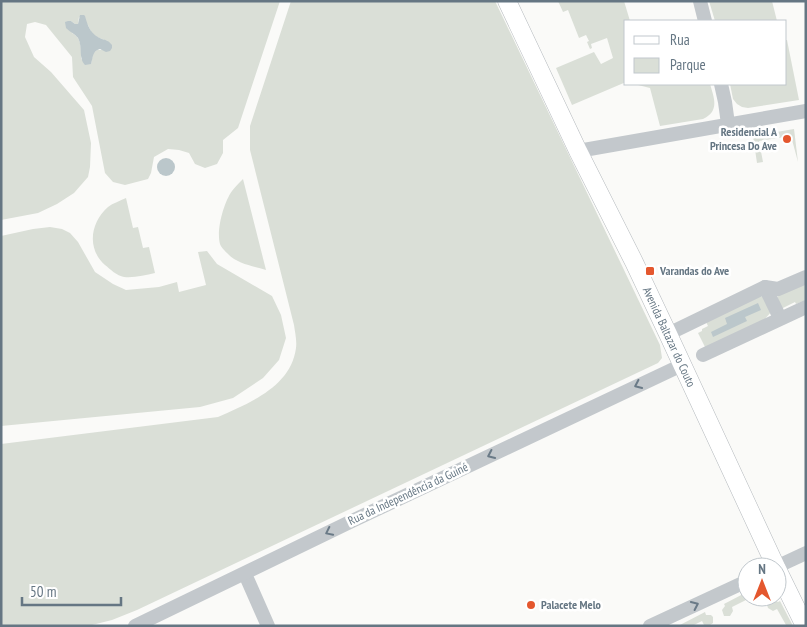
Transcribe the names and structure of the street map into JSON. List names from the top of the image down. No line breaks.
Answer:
{"streets":{"main road":["Avenida Baltazar do Couto"],"street":["Rua da Independência da Guiné"]},"crossings":[["Avenida Baltazar do Couto","Rua da Independência da Guiné"]],"one_way":["Rua da Independência da Guiné"],"places":{"other":["Residencial A Princesa Do Ave","Palacete Melo"],"transit":["Varandas do Ave"]},"legend":["Rua","Parque"],"scale_bar":"50 m","north":"top"}
